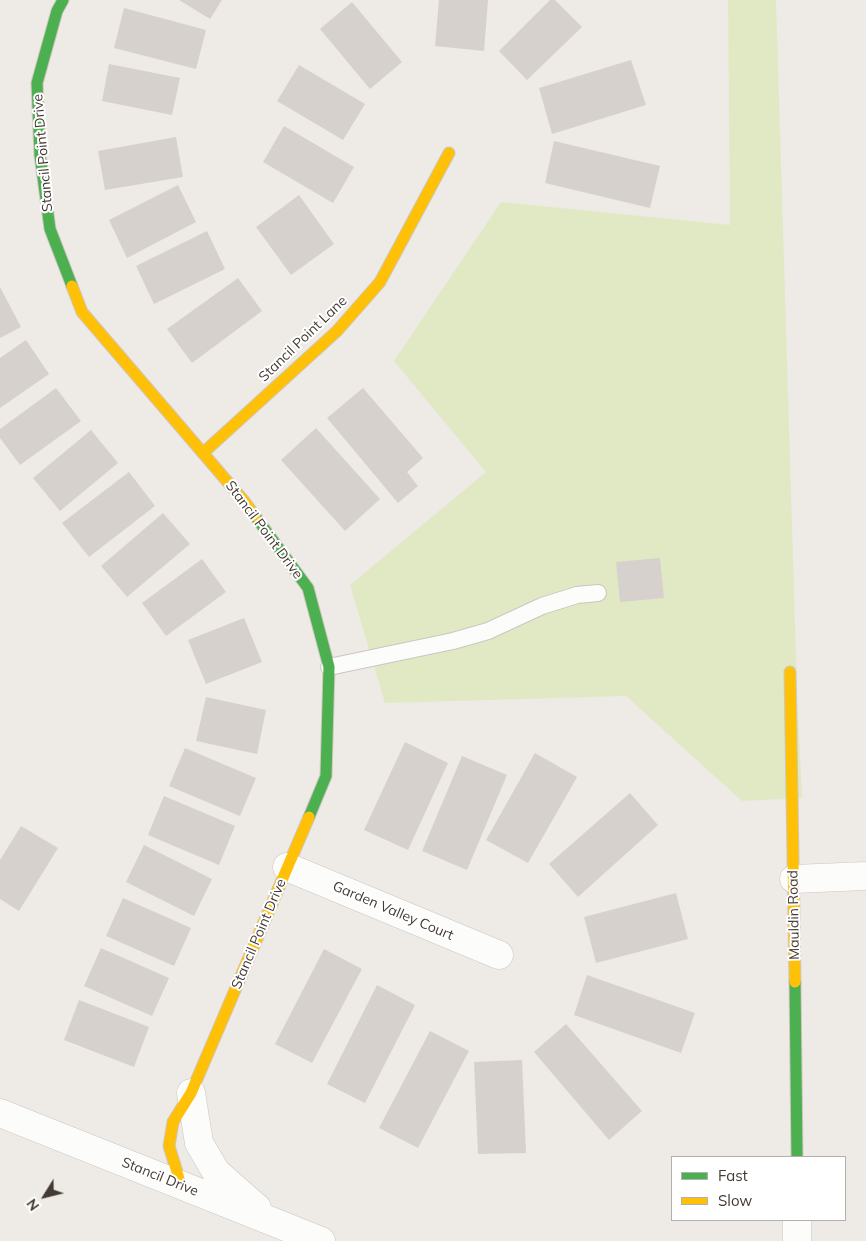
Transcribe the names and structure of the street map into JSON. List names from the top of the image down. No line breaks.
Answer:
{"streets":{"street":["Stancil Point Drive","Stancil Point Lane","Garden Valley Court","Mauldin Road","Stancil Drive"]},"crossings":[["Stancil Point Drive","Stancil Point Lane"],["Stancil Point Drive","Garden Valley Court"],["Stancil Point Drive","Stancil Drive"]],"legend":["Fast","Slow"],"north":"bottom left"}
